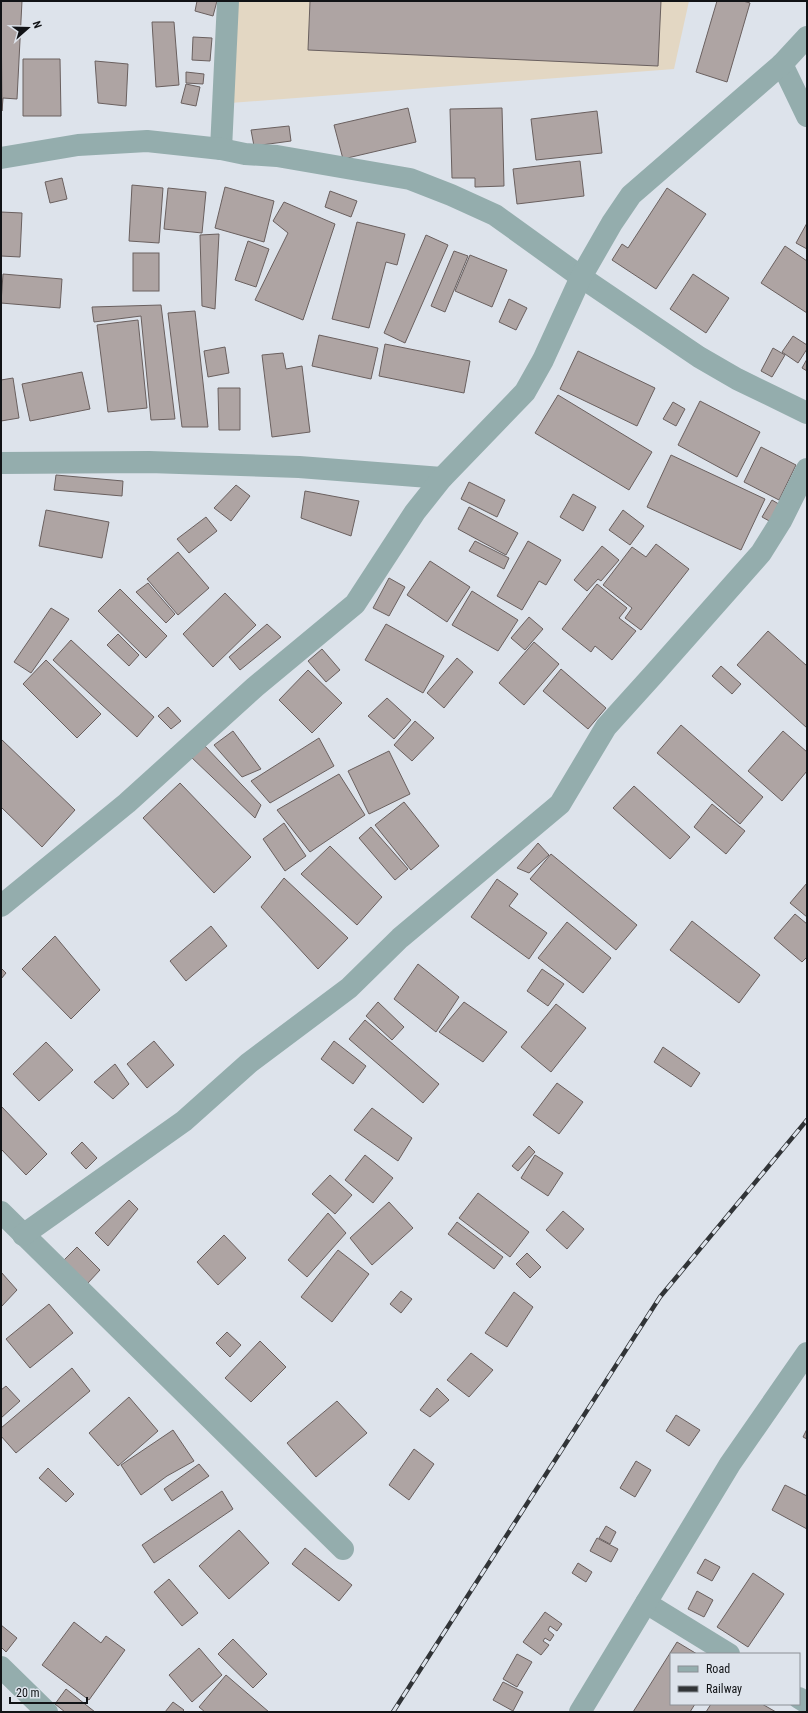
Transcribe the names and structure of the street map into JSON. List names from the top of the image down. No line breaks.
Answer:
{"legend":["Road","Railway"],"scale_bar":"20 m","north":"right"}
